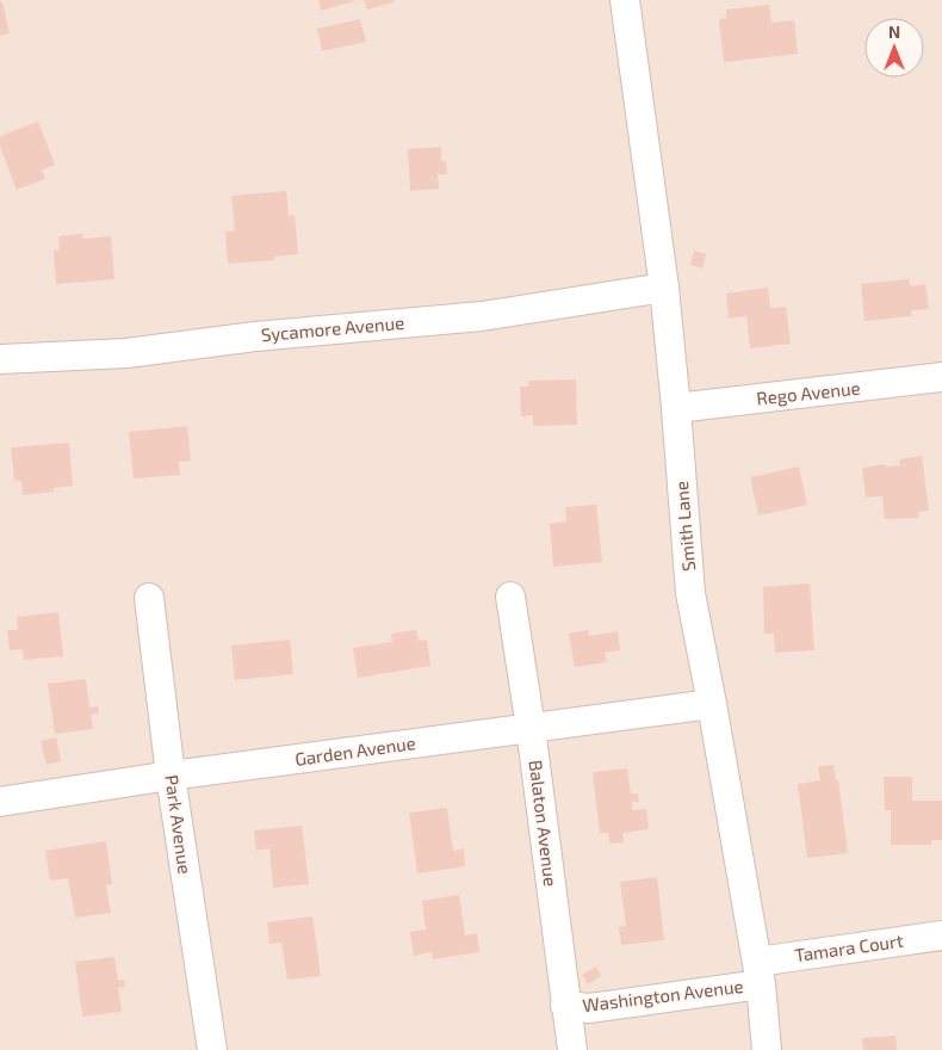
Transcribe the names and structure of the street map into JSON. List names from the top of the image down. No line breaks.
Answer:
{"streets":{"street":["Sycamore Avenue","Rego Avenue","Smith Lane","Garden Avenue","Balaton Avenue","Park Avenue","Tamara Court","Washington Avenue"]},"crossings":[["Sycamore Avenue","Smith Lane"],["Rego Avenue","Smith Lane"],["Smith Lane","Garden Avenue"],["Smith Lane","Tamara Court"],["Smith Lane","Washington Avenue"],["Garden Avenue","Balaton Avenue"],["Garden Avenue","Park Avenue"],["Balaton Avenue","Washington Avenue"],["Tamara Court","Washington Avenue"]],"north":"top"}
